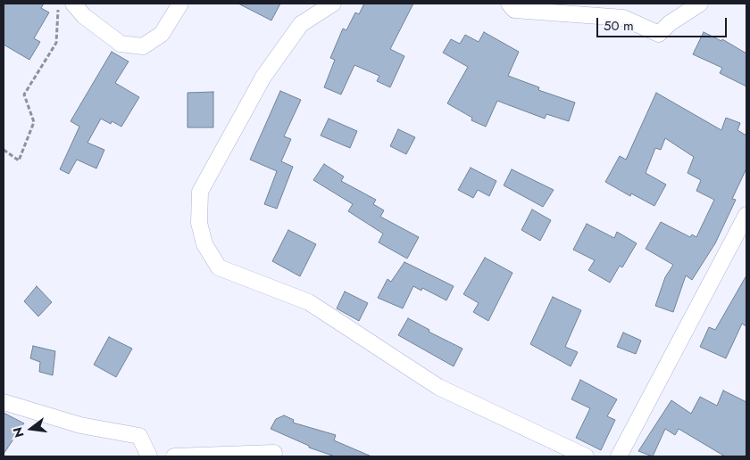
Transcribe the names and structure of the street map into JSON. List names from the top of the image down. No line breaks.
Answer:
{"scale_bar":"50 m","north":"left"}
